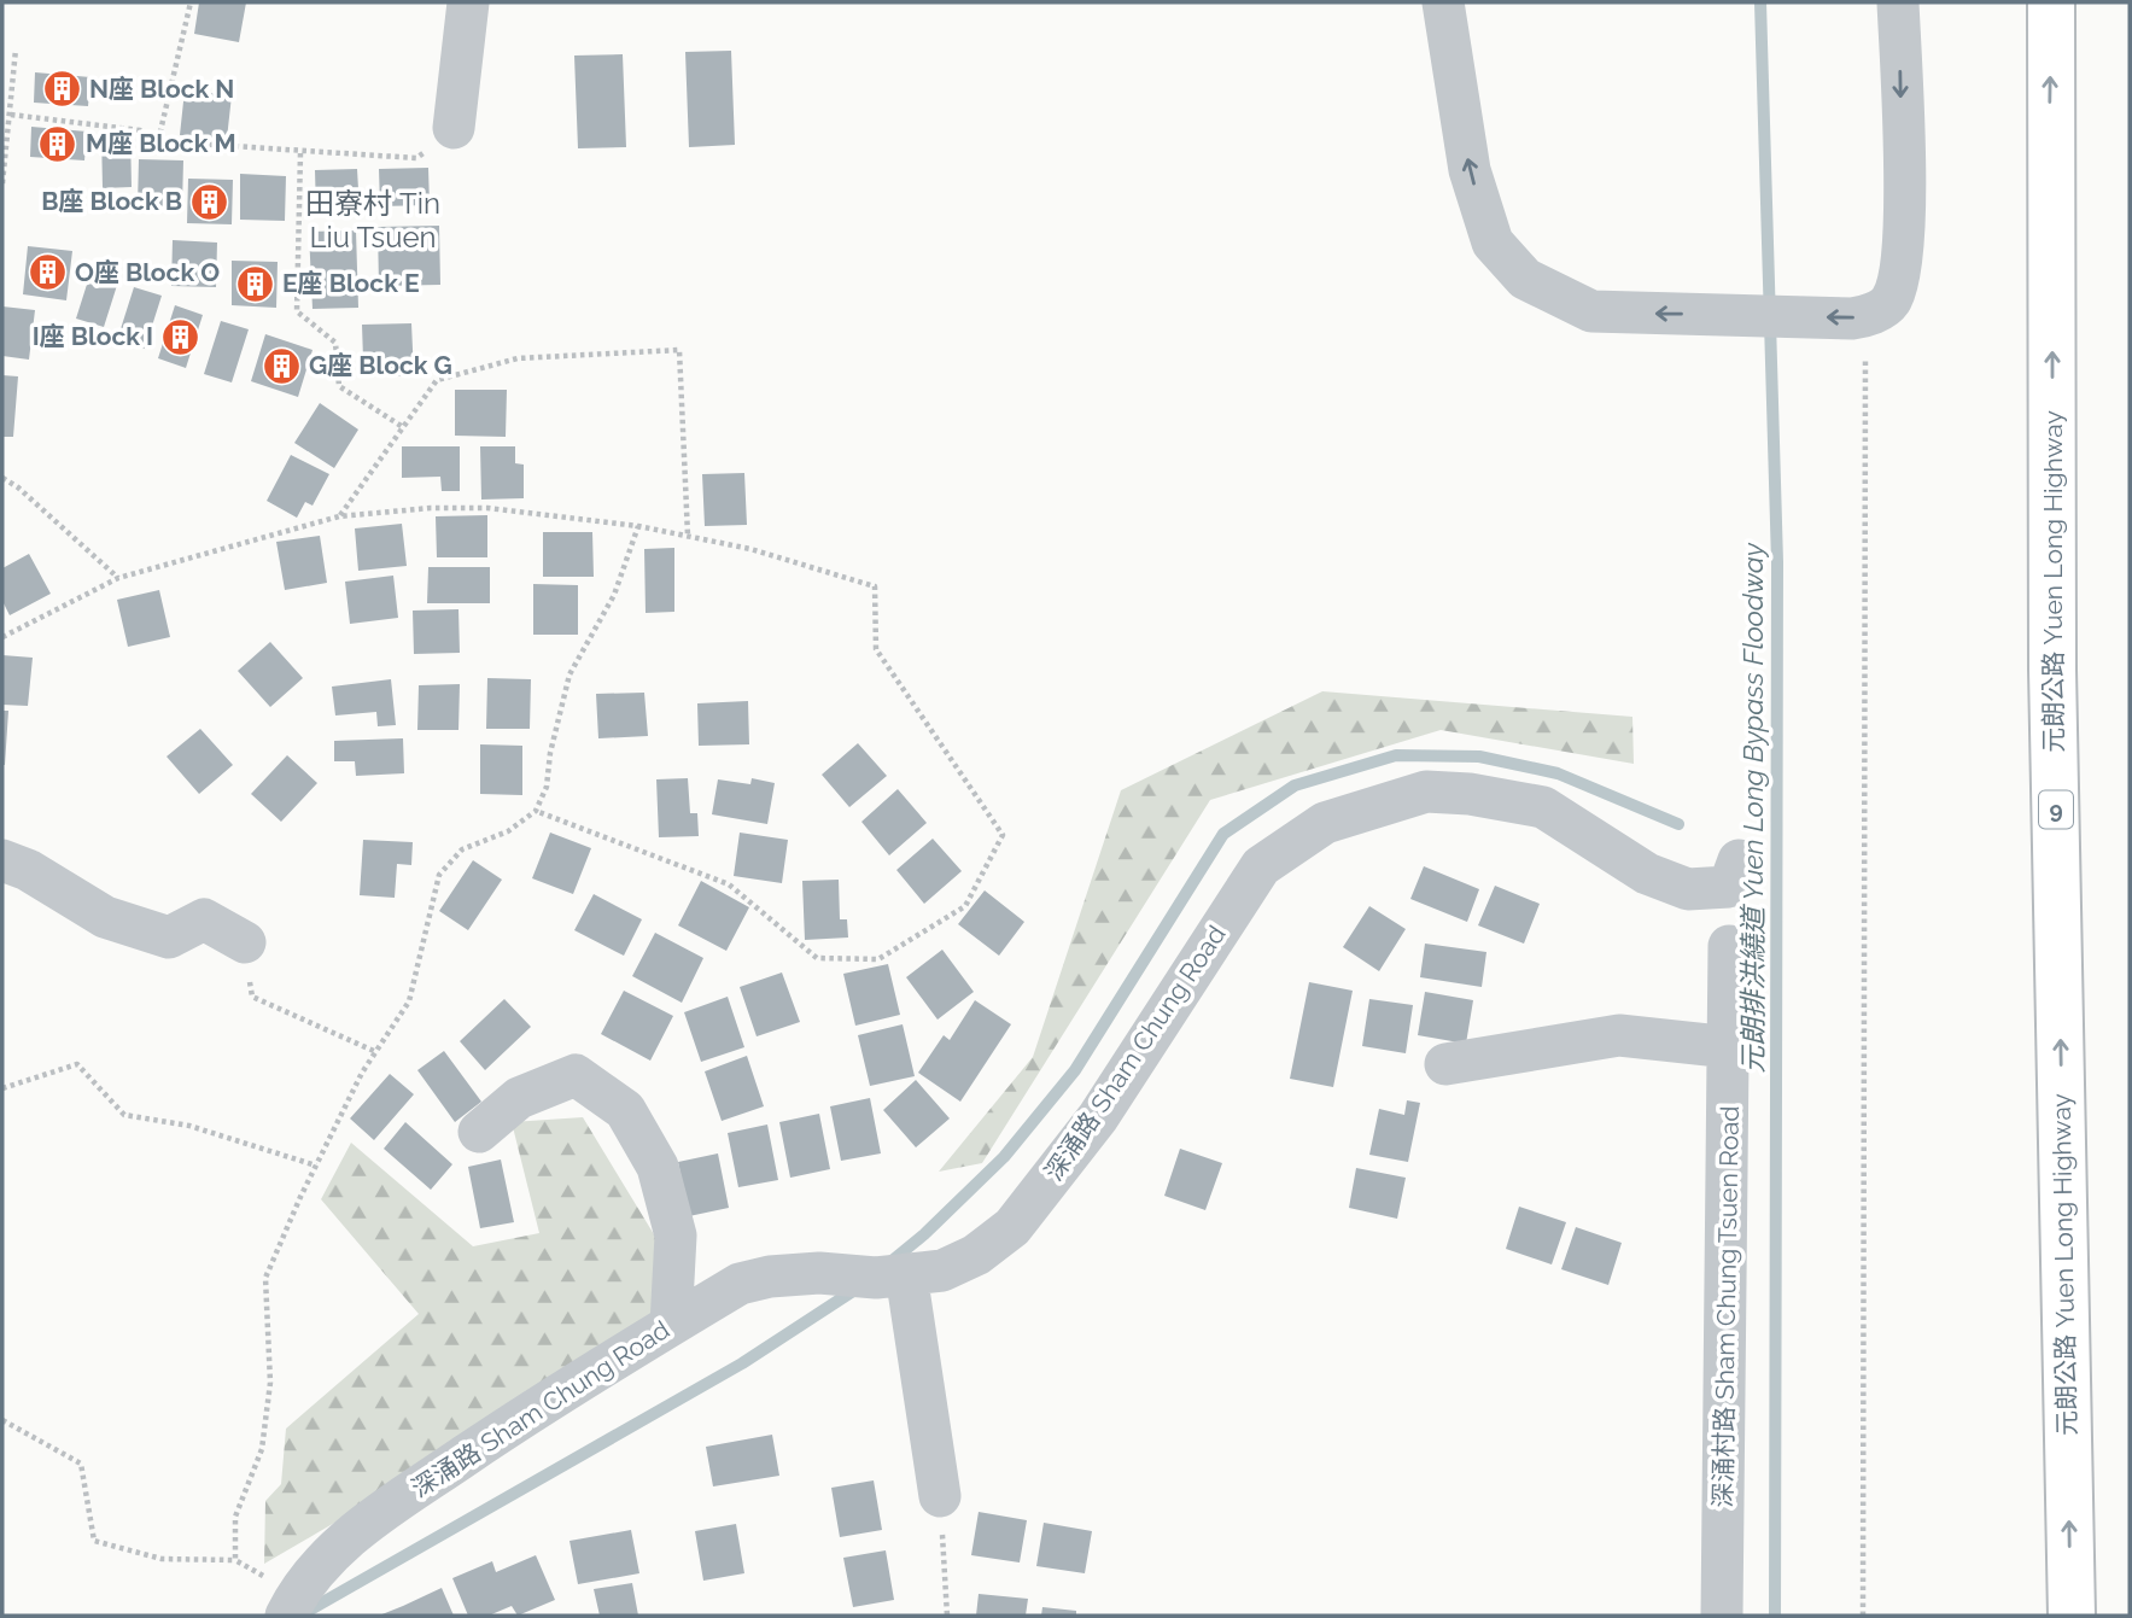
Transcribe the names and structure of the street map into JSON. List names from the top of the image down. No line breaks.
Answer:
{"streets":{"highway":["元朗公路 Yuen Long Highway","9"],"street":["深涌路 Sham Chung Road","深涌村路 Sham Chung Tsuen Road"]},"one_way":["元朗公路 Yuen Long Highway"],"districts":["田寮村 Tin Liu Tsuen"],"water":["元朗排洪繞道 Yuen Long Bypass Floodway"],"places":{"building":["N座 Block N","M座 Block M","B座 Block B","O座 Block O","E座 Block E","I座 Block I","G座 Block G"]}}
